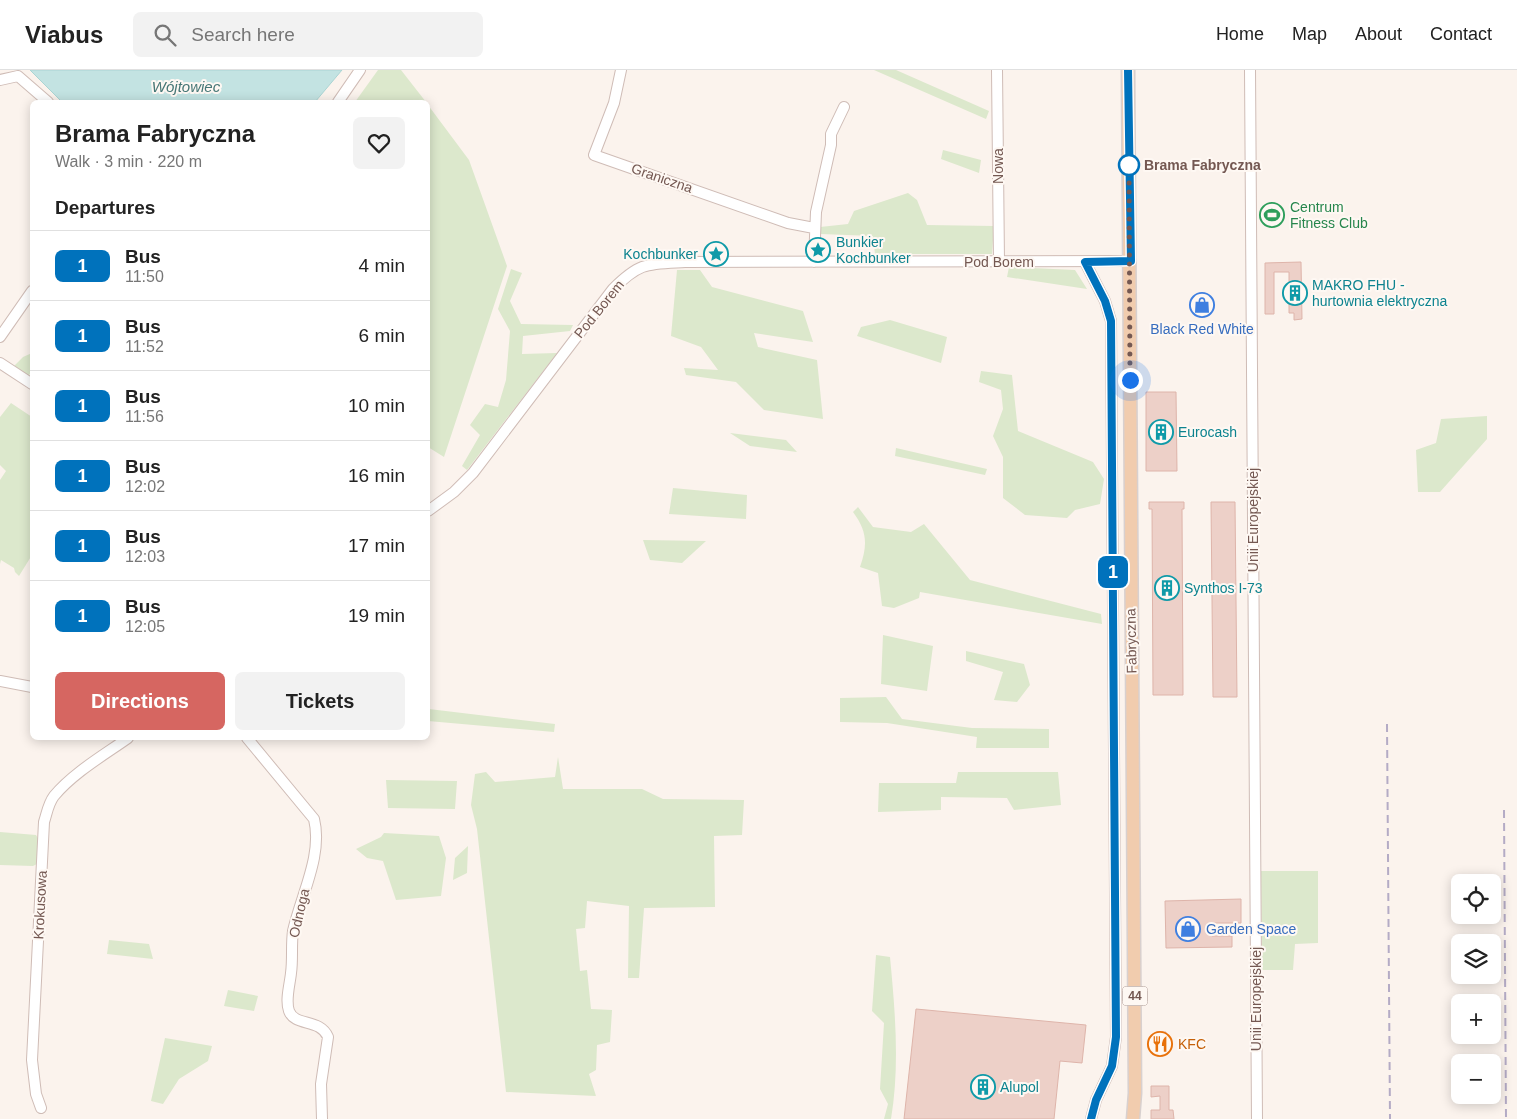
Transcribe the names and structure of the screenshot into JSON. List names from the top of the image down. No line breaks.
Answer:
{"streets":{"main road":["Fabryczna","44"],"street":["Nowa","Graniczna","Pod Borem","Unii Europejskiej","Krokusowa","Odnoga"]},"crossings":[["Nowa","Pod Borem"],["Pod Borem","Fabryczna"]],"water":["Wójtowiec"],"places":{"other":["Brama Fabryczna"],"sports":["Centrum Fitness Club"],"place":["Bunkier Kochbunker","Kochbunker"],"building":["MAKRO FHU - hurtownia elektryczna","Eurocash","Synthos I-73","Alupol"],"shop":["Black Red White","Garden Space"],"restaurant":["KFC"]},"lines":["bus line 1"],"page":{"header":"Viabus","search":"Search here","nav":["Home","Map","About","Contact"],"on_map":"1","heading":[["Brama Fabryczna","Walk · 3 min · 220 m"],"Departures"],"list":[{"mark":"1","name":"Bus","note":"11:50","value":"4 min"},{"mark":"1","name":"Bus","note":"11:52","value":"6 min"},{"mark":"1","name":"Bus","note":"11:56","value":"10 min"},{"mark":"1","name":"Bus","note":"12:02","value":"16 min"},{"mark":"1","name":"Bus","note":"12:03","value":"17 min"},{"mark":"1","name":"Bus","note":"12:05","value":"19 min"}],"buttons":["Directions","Tickets"],"map_buttons":["+","−"]}}
